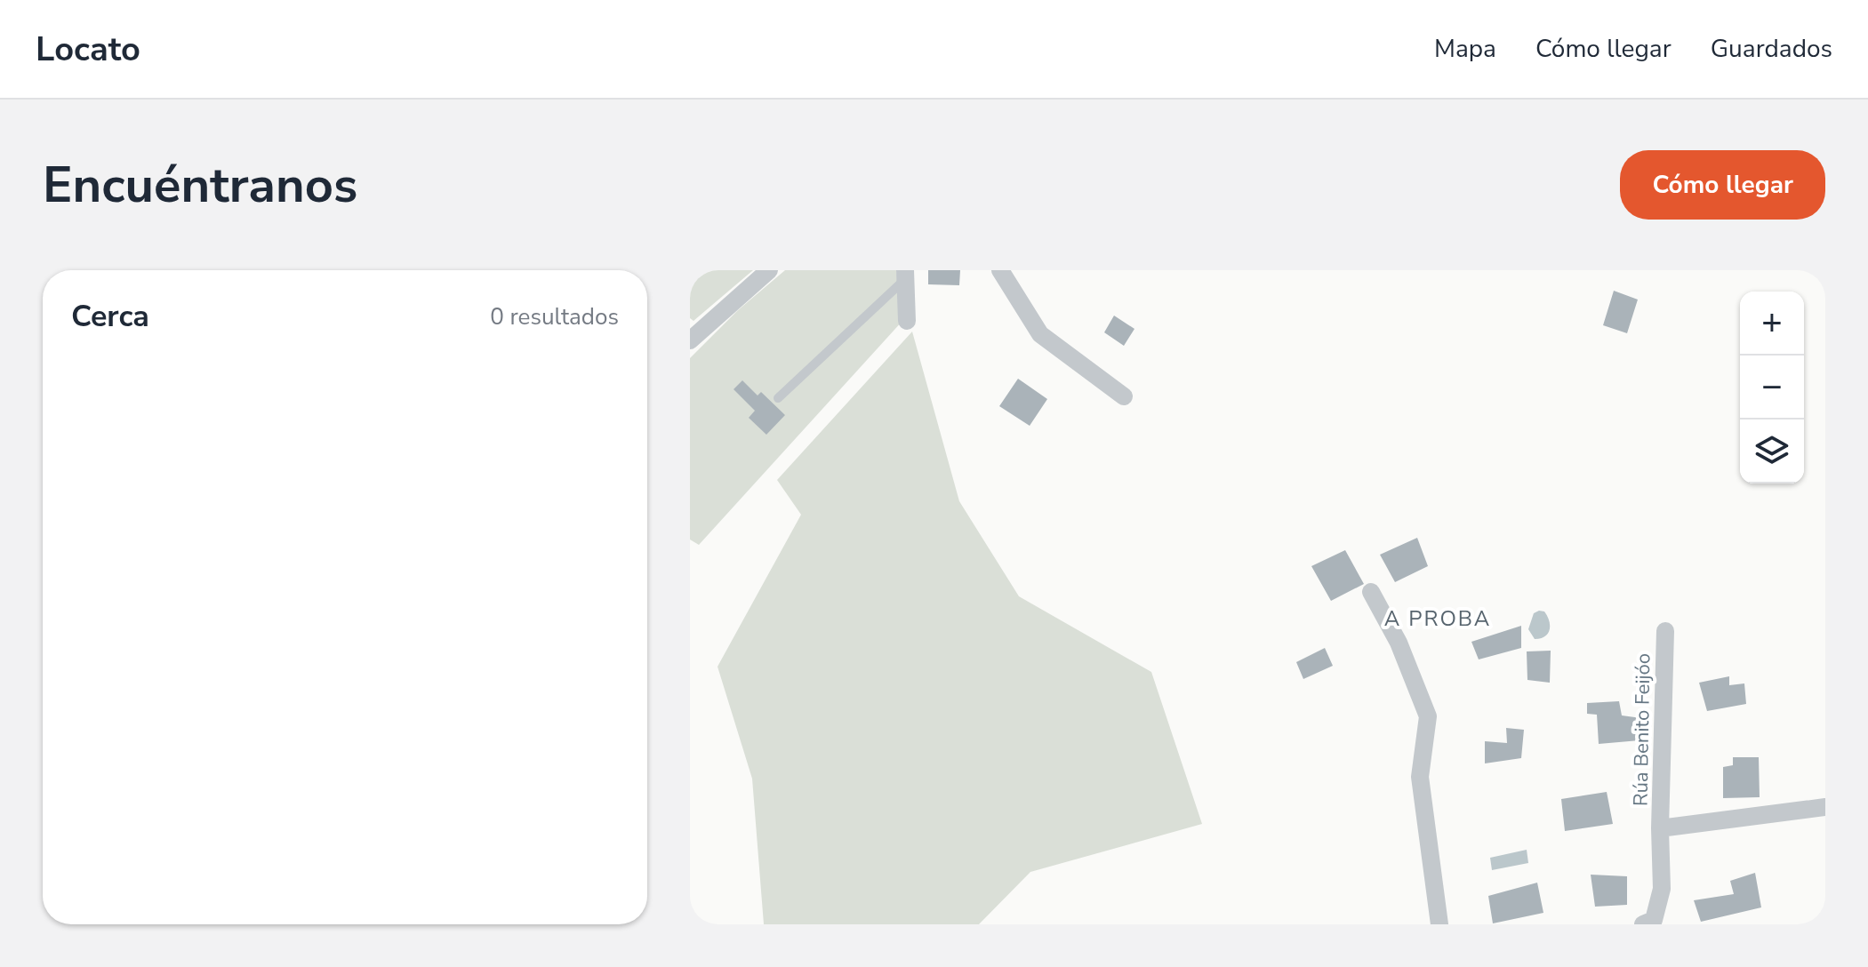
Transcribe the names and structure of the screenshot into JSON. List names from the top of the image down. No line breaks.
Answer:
{"streets":{"street":["Rúa Benito Feijóo"]},"districts":["A PROBA"],"page":{"header":"Locato","nav":["Mapa","Cómo llegar","Guardados"],"buttons":"Cómo llegar","title":"Encuéntranos","heading":["Cerca","0 resultados"],"map_buttons":["+","−"]}}
